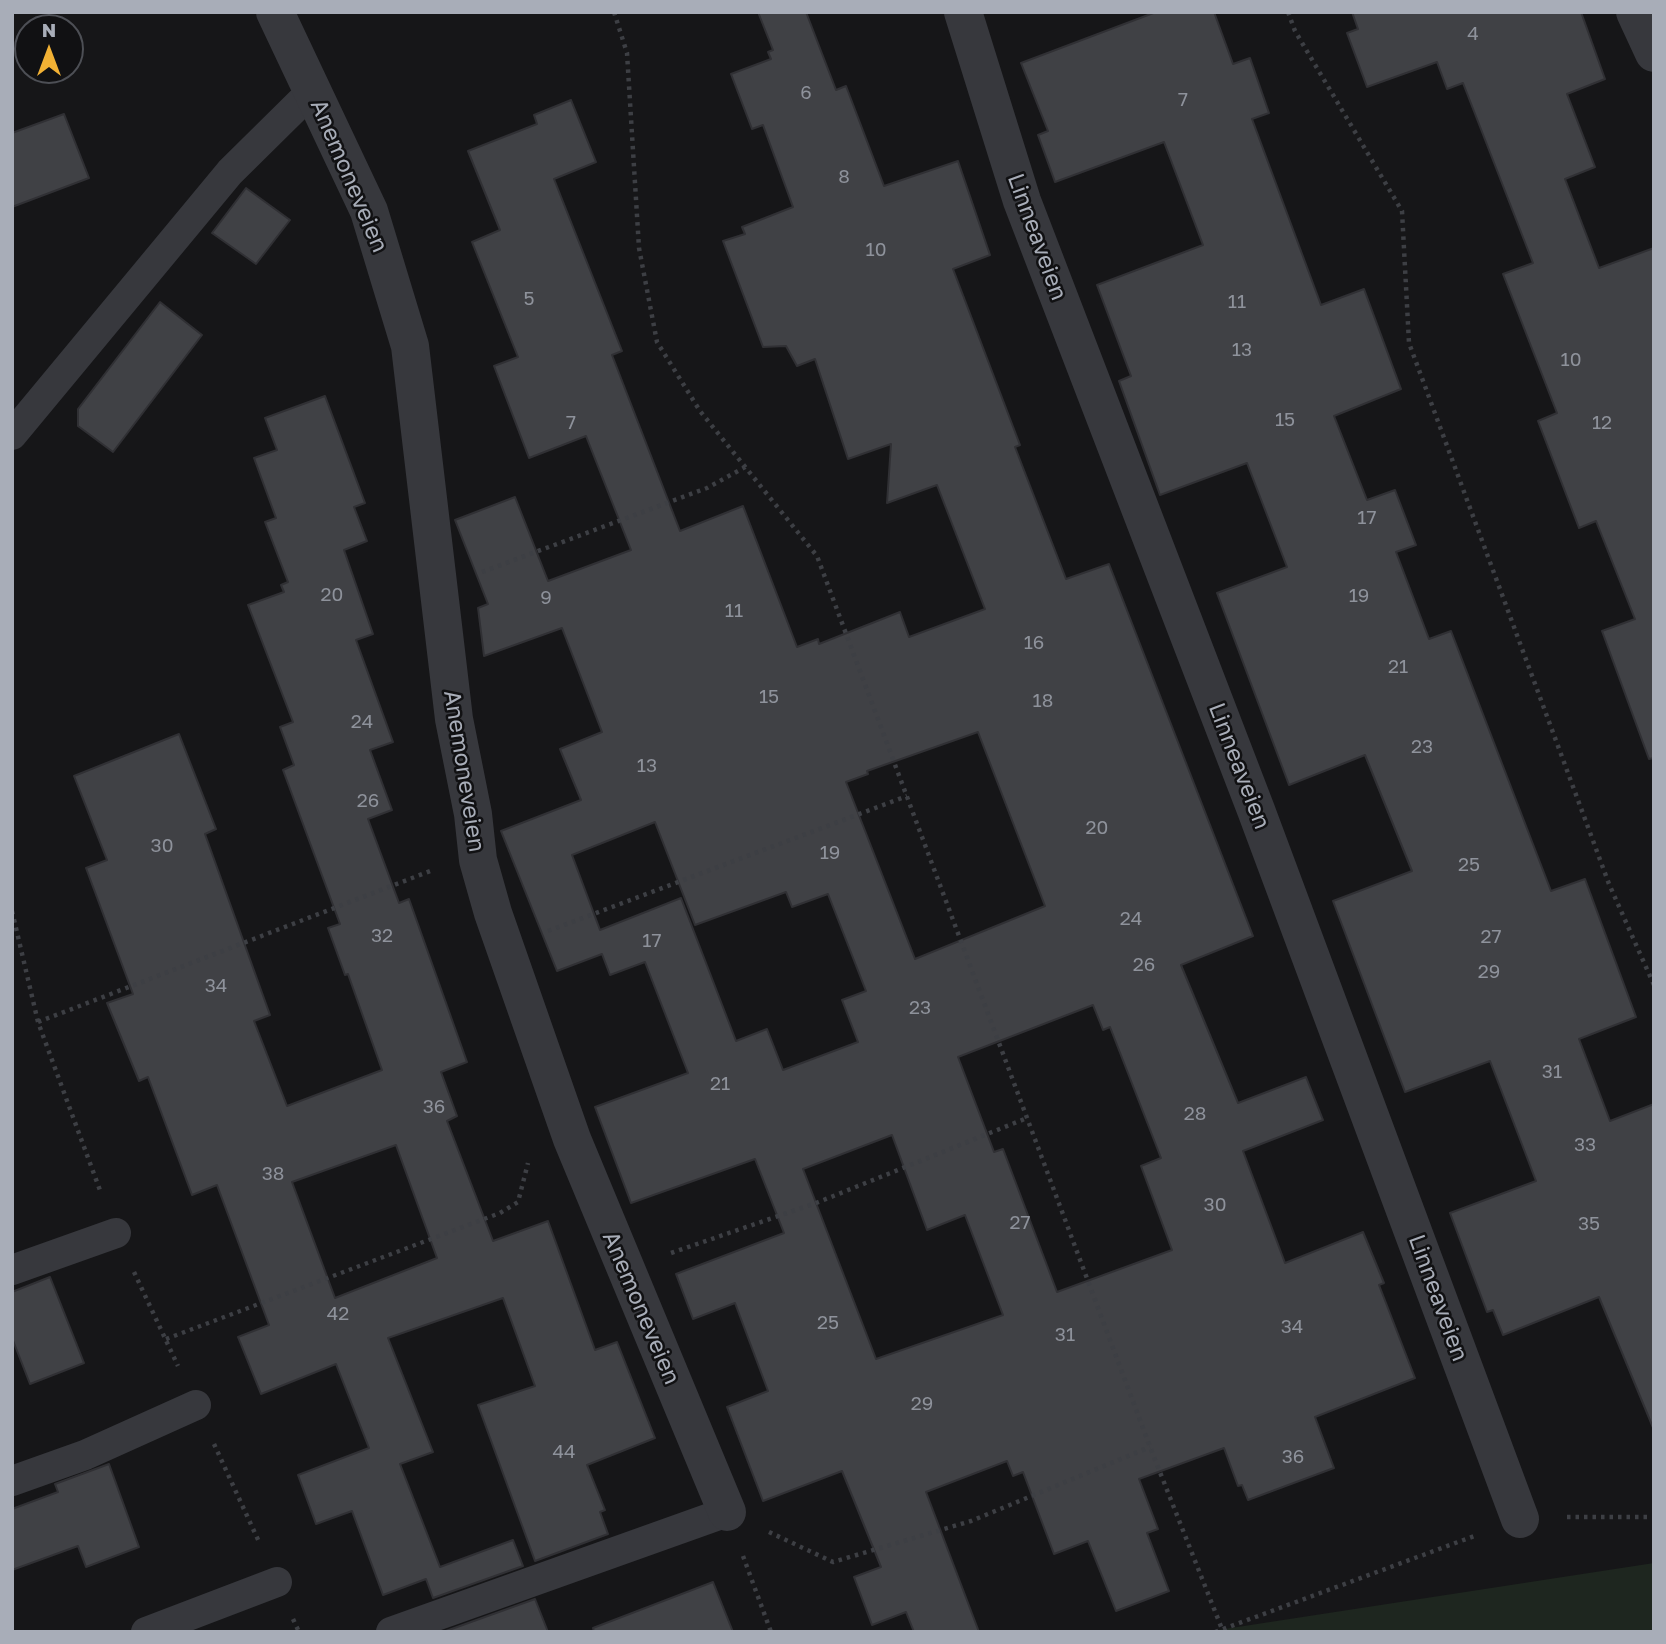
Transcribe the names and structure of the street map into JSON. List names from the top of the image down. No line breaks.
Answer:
{"streets":{"street":["Anemoneveien","Linneaveien"]},"house_numbers":["4","6","7","8","10","5","11","13","10","15","7","12","17","20","19","9","11","16","21","15","18","24","23","13","26","20","30","19","25","24","32","27","17","26","29","34","23","31","21","36","28","33","38","30","27","35","42","25","34","31","29","44","36"],"north":"top"}
